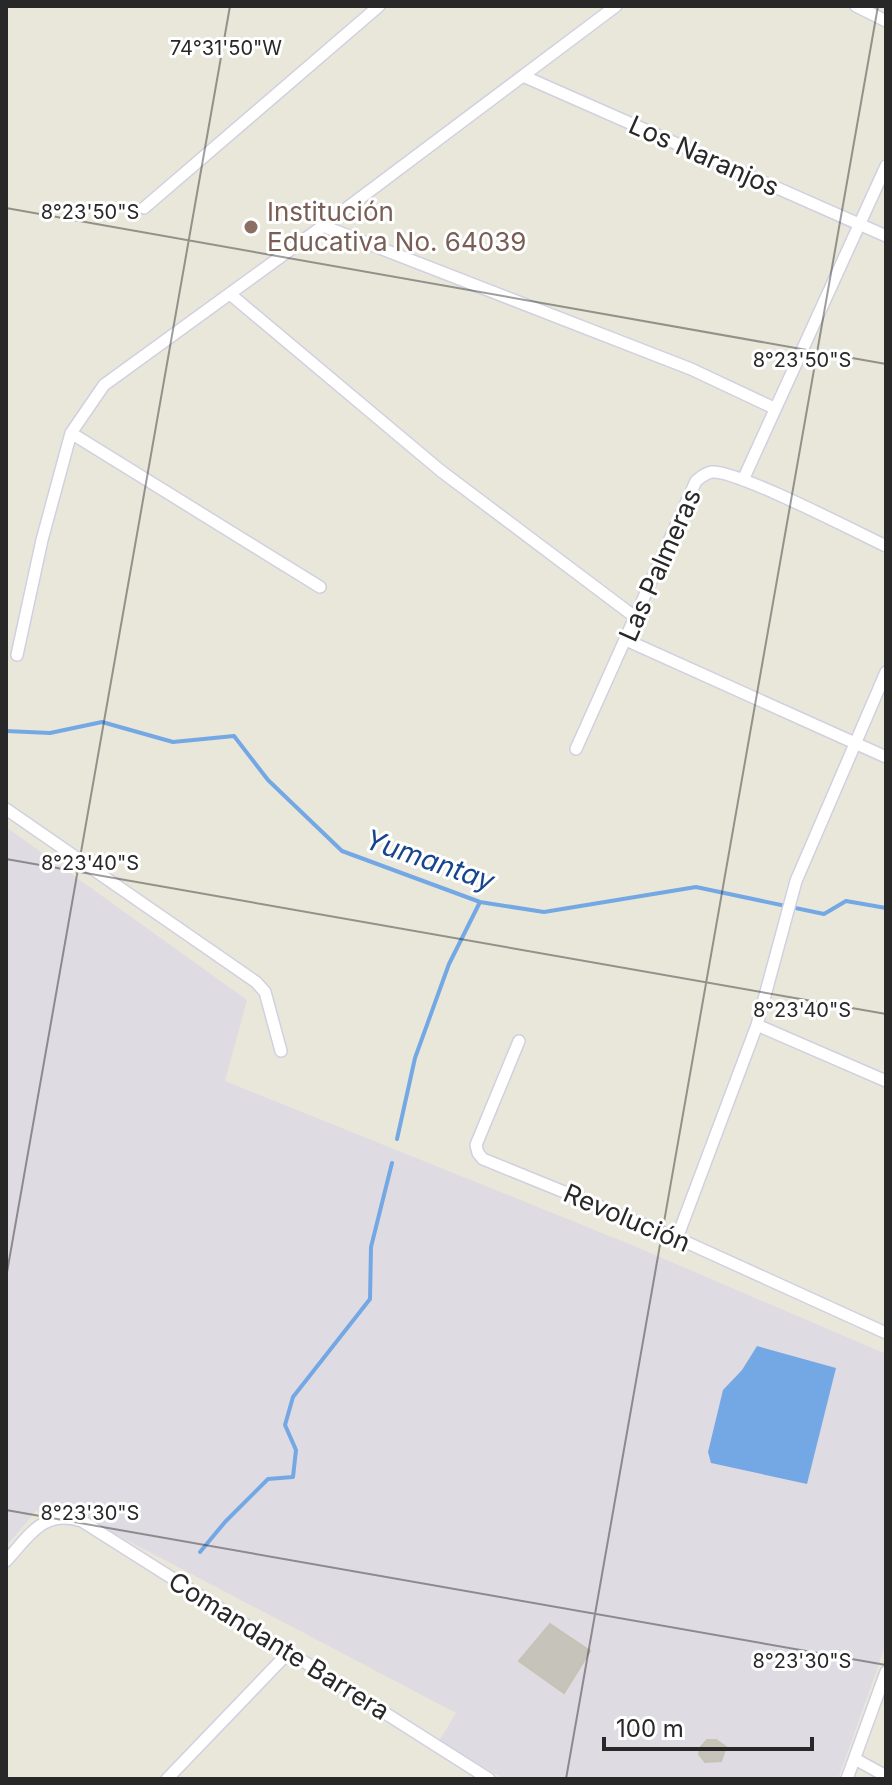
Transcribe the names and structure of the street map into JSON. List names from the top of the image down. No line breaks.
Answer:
{"streets":{"street":["Los Naranjos","Las Palmeras","Revolución","Comandante Barrera"]},"water":["Yumantay"],"places":["Institución Educativa No. 64039"],"scale_bar":"100 m","coordinates":["74°31'50\"W","8°23'50\"S","8°23'40\"S","8°23'30\"S"]}
